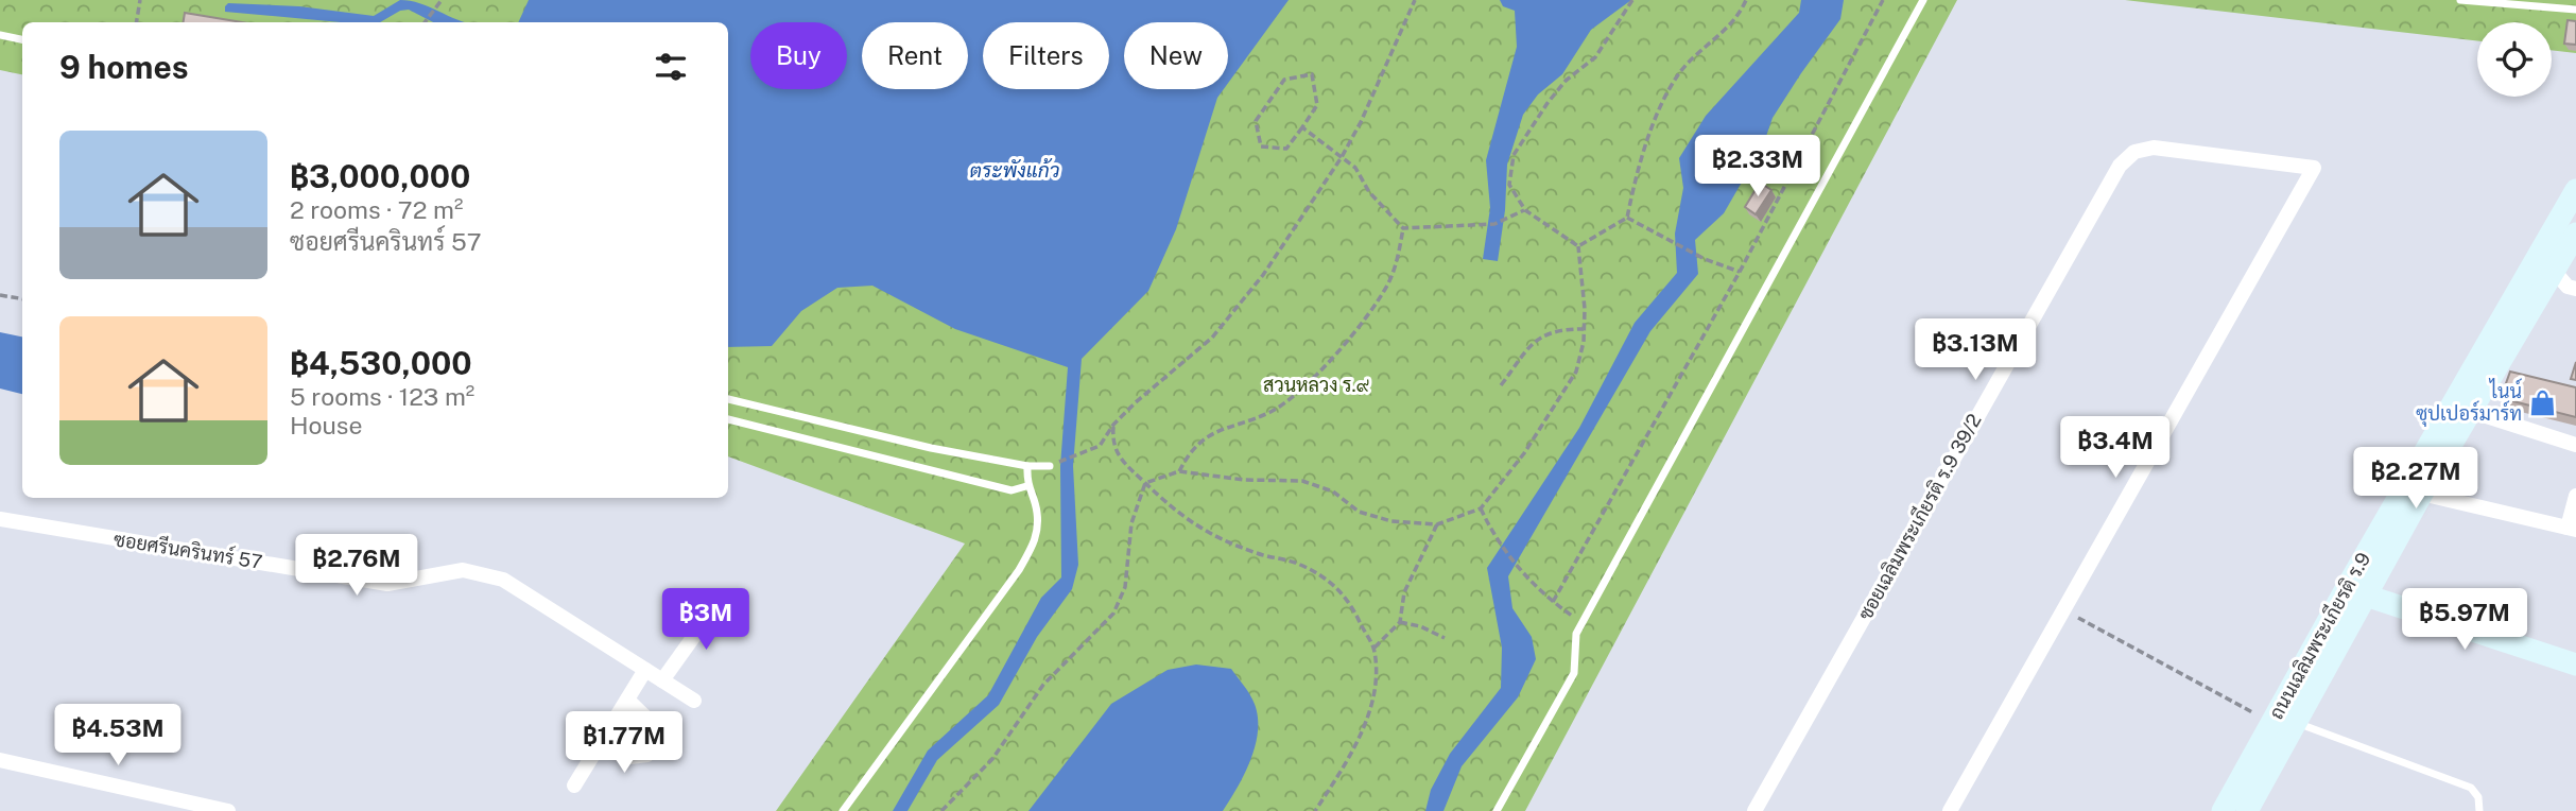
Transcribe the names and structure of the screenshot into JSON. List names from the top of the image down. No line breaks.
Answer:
{"streets":{"main road":["ถนนเฉลิมพระเกียรติ ร.9"],"street":["ซอยเฉลิมพระเกียรติ ร.9 39/2","ซอยศรีนครินทร์ 57"]},"water":["ตระพังแก้ว"],"parks":["สวนหลวง ร.๙"],"places":{"shop":["ไนน์ ซุปเปอร์มาร์ท"]},"page":{"chip":["Buy","Rent","Filters","New"],"heading":"9 homes","list":[{"name":"฿3,000,000","note":"2 rooms · 72 m² · ซอยศรีนครินทร์ 57"},{"name":"฿4,530,000","note":"5 rooms · 123 m² · House"}],"price":["฿2.33M","฿3.13M","฿3.4M","฿2.27M","฿2.76M","฿3M","฿5.97M","฿4.53M","฿1.77M"]}}
